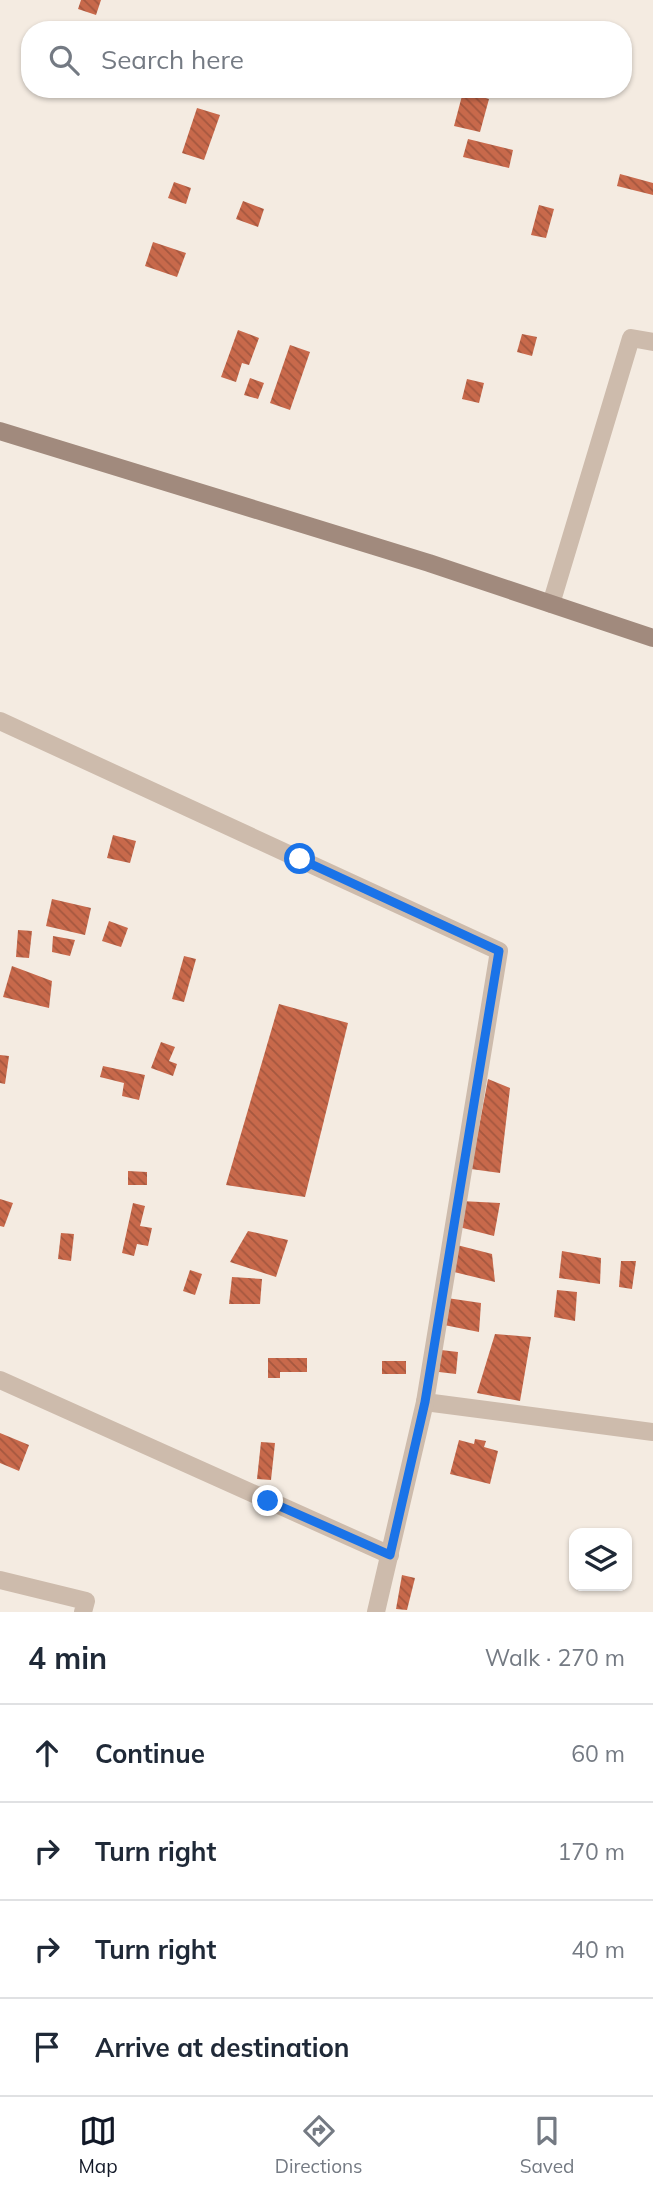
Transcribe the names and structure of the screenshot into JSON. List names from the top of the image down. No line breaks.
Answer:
{"page":{"search":"Search here","heading":["4 min","Walk · 270 m"],"list":[["Continue","60 m"],["Turn right","170 m"],["Turn right","40 m"],"Arrive at destination"],"nav":["Map","Directions","Saved"]}}
